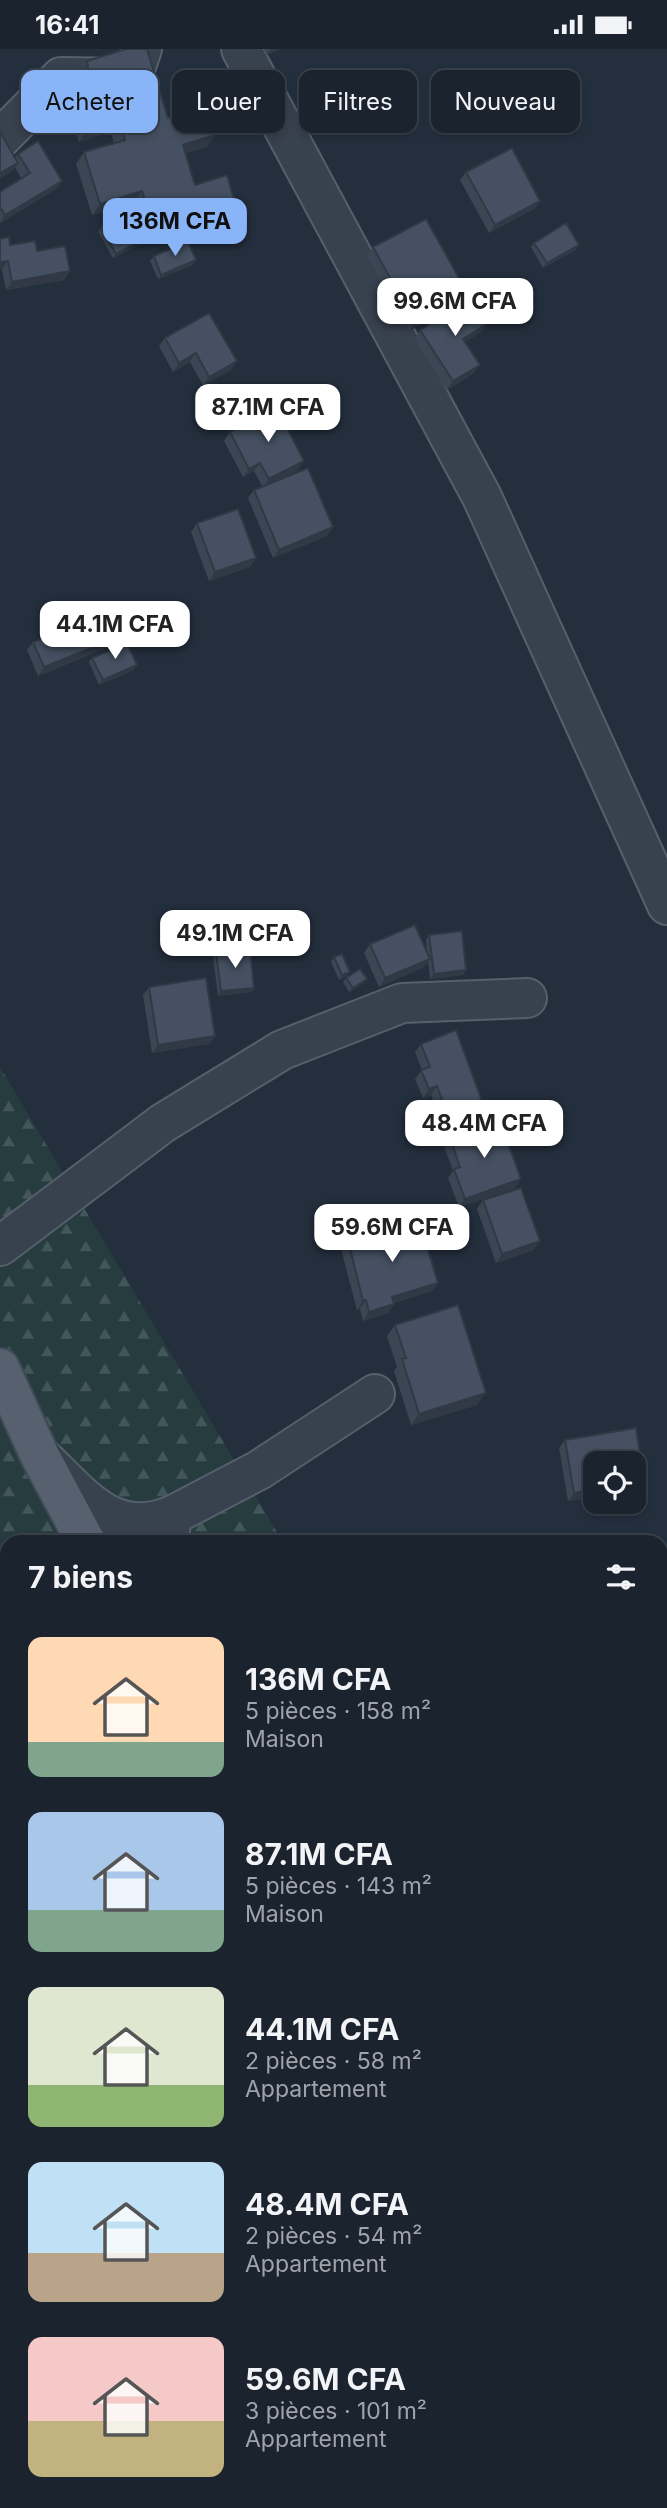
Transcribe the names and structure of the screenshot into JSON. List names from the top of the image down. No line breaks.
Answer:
{"page":{"status":"16:41","chip":["Acheter","Louer","Filtres","Nouveau"],"price":["136M CFA","99.6M CFA","87.1M CFA","44.1M CFA","49.1M CFA","48.4M CFA","59.6M CFA"],"heading":"7 biens","list":[{"name":"136M CFA","note":"5 pièces · 158 m² · Maison"},{"name":"87.1M CFA","note":"5 pièces · 143 m² · Maison"},{"name":"44.1M CFA","note":"2 pièces · 58 m² · Appartement"},{"name":"48.4M CFA","note":"2 pièces · 54 m² · Appartement"},{"name":"59.6M CFA","note":"3 pièces · 101 m² · Appartement"}]}}
